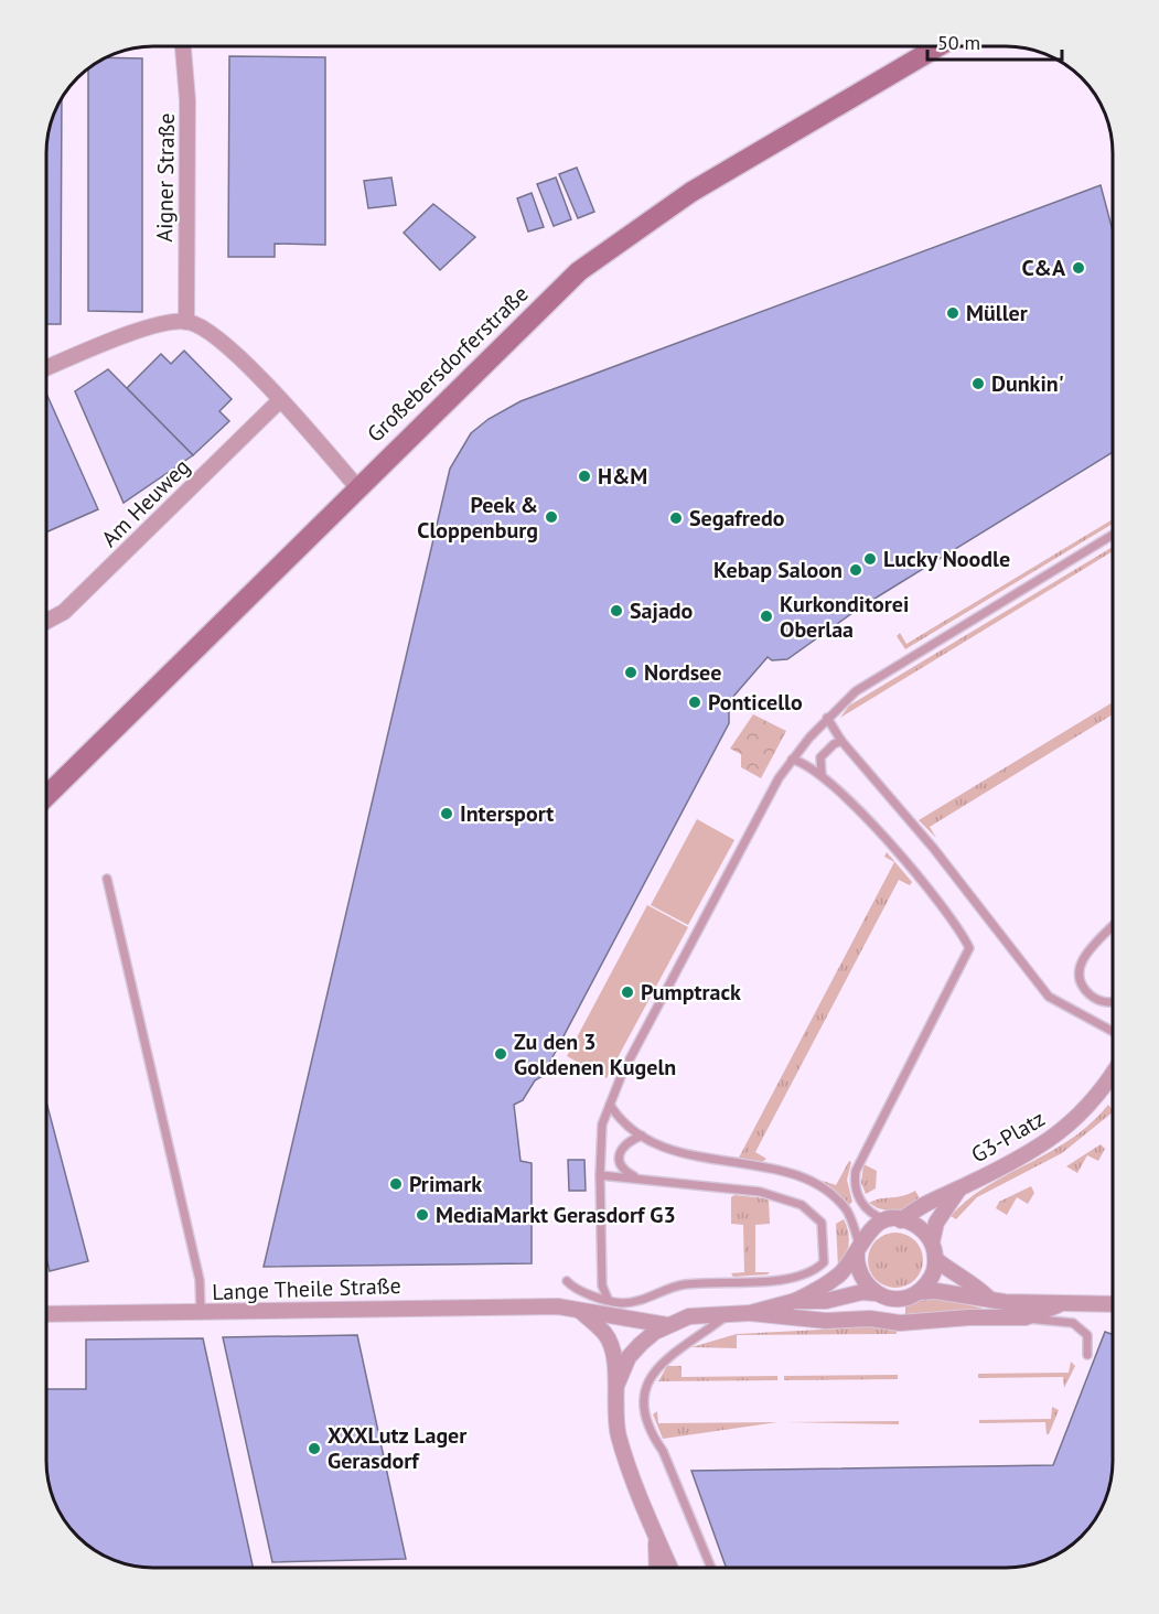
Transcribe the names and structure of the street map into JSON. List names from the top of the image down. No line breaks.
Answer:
{"streets":{"street":["Aigner Straße","Großebersdorferstraße","Am Heuweg","G3-Platz","Lange Theile Straße"]},"crossings":[["G3-Platz","Lange Theile Straße"]],"places":["C&A","Müller","Dunkin'","H&M","Peek & Cloppenburg","Segafredo","Lucky Noodle","Kebap Saloon","Sajado","Kurkonditorei Oberlaa","Nordsee","Ponticello","Intersport","Pumptrack","Zu den 3 Goldenen Kugeln","Primark","MediaMarkt Gerasdorf G3","XXXLutz Lager Gerasdorf"],"scale_bar":"50 m"}
